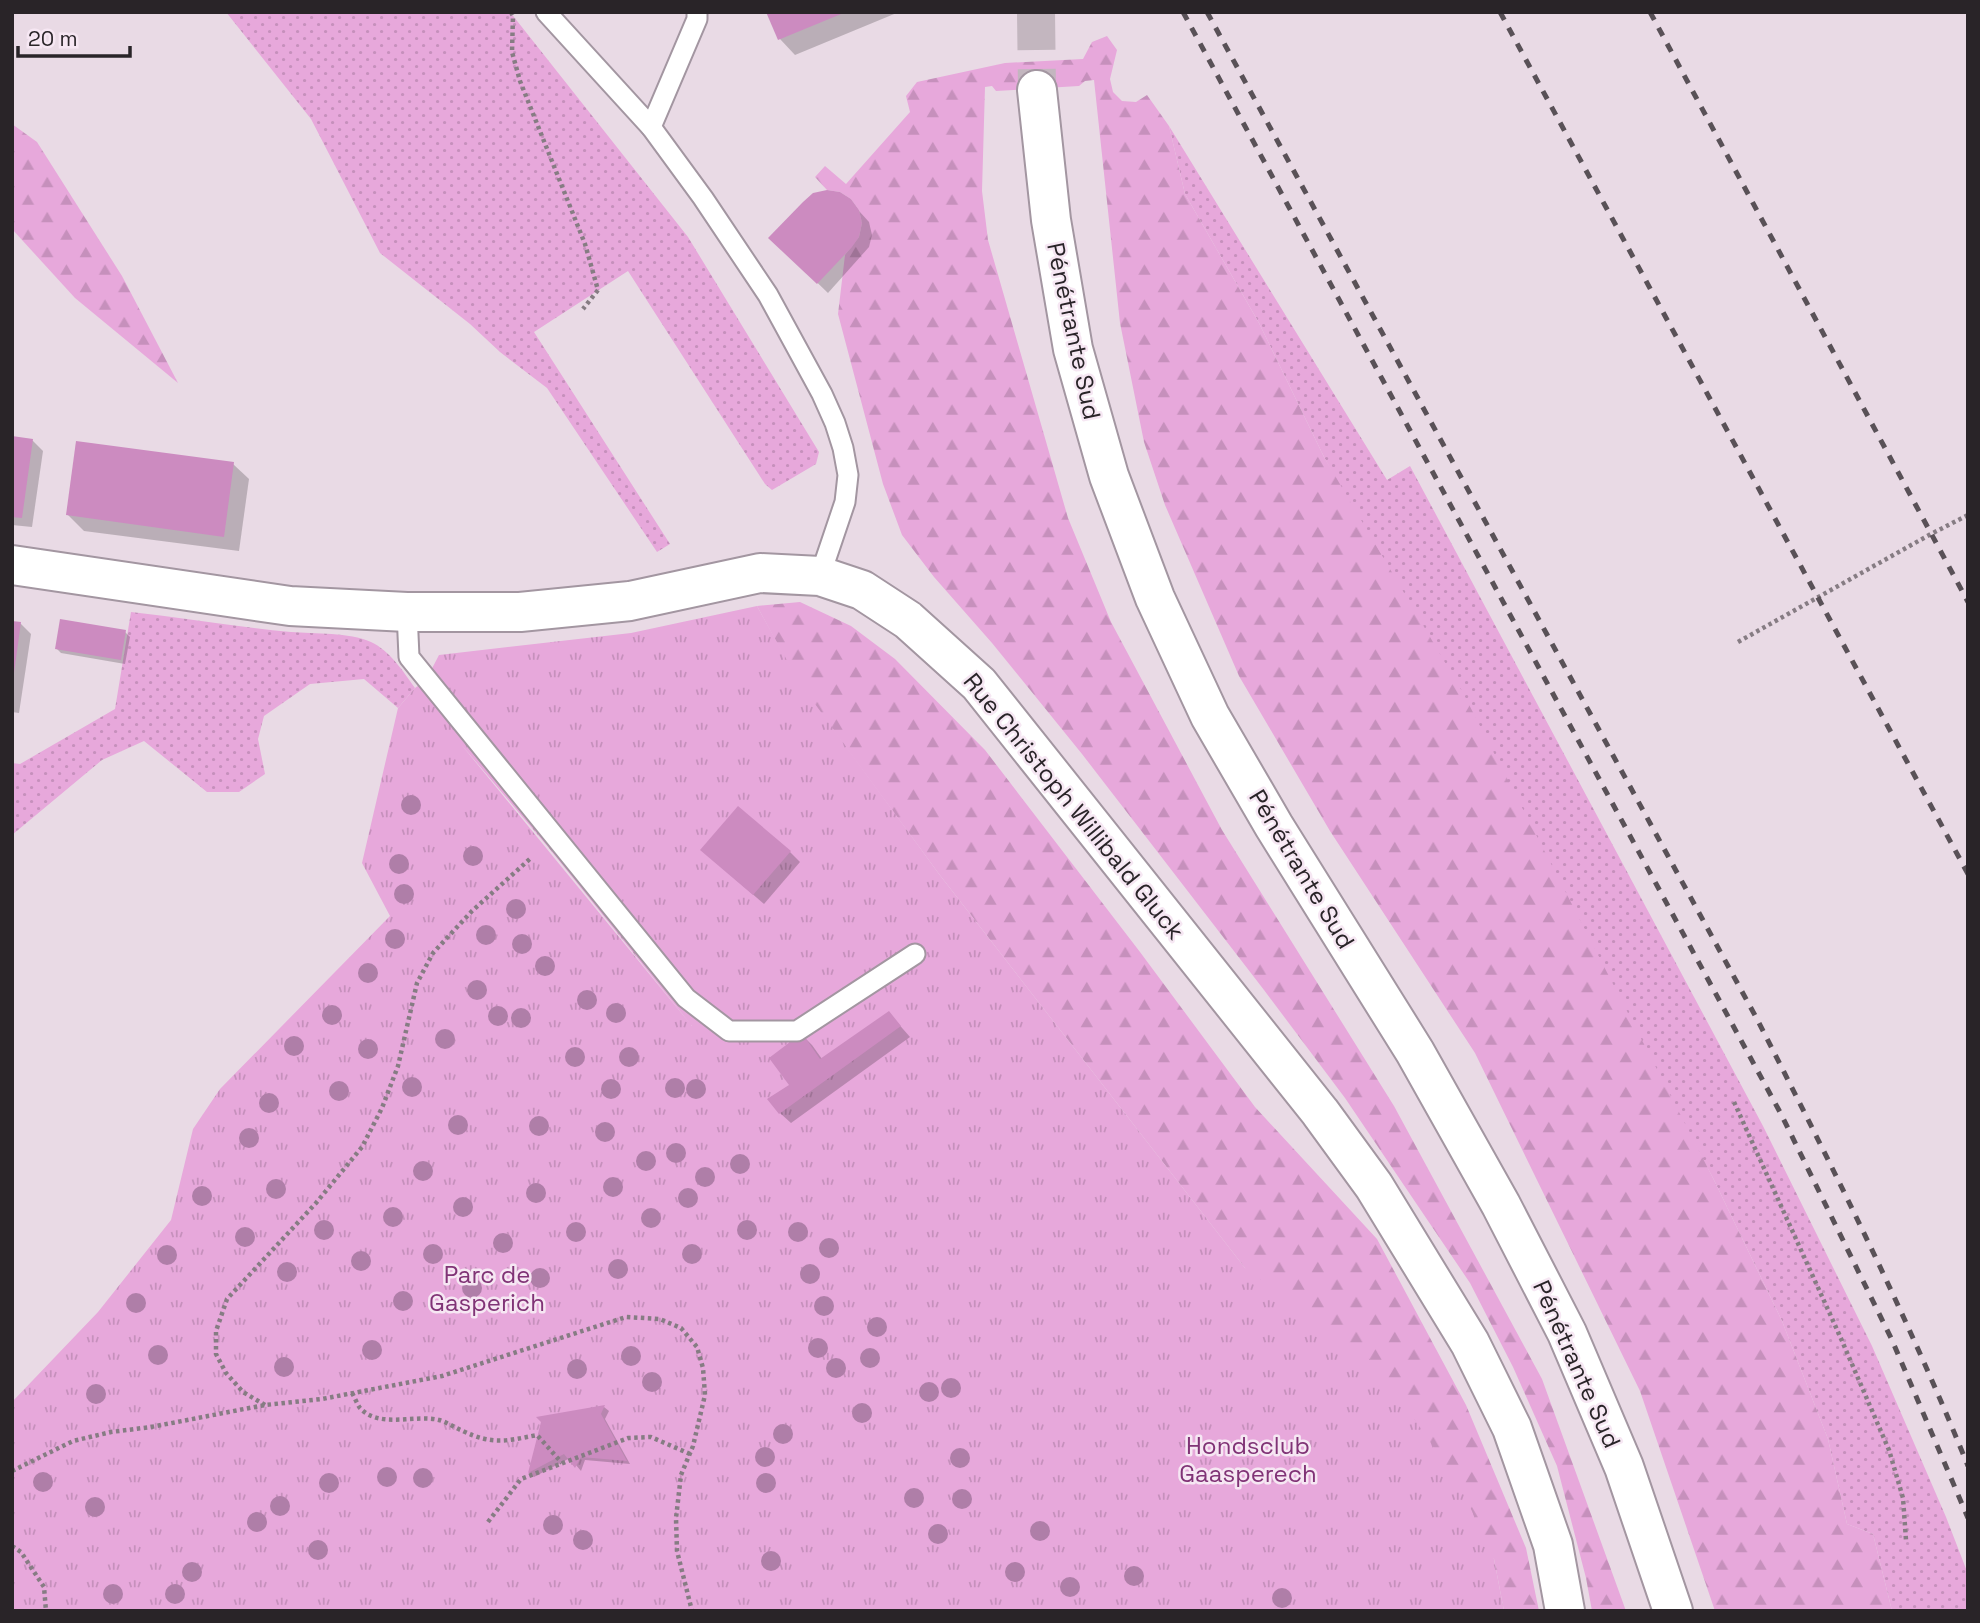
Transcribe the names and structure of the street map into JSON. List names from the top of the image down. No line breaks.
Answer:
{"streets":{"main road":["Pénétrante Sud","Rue Christoph Willibald Gluck"]},"parks":["Parc de Gasperich","Hondsclub Gaasperech"],"scale_bar":"20 m"}
